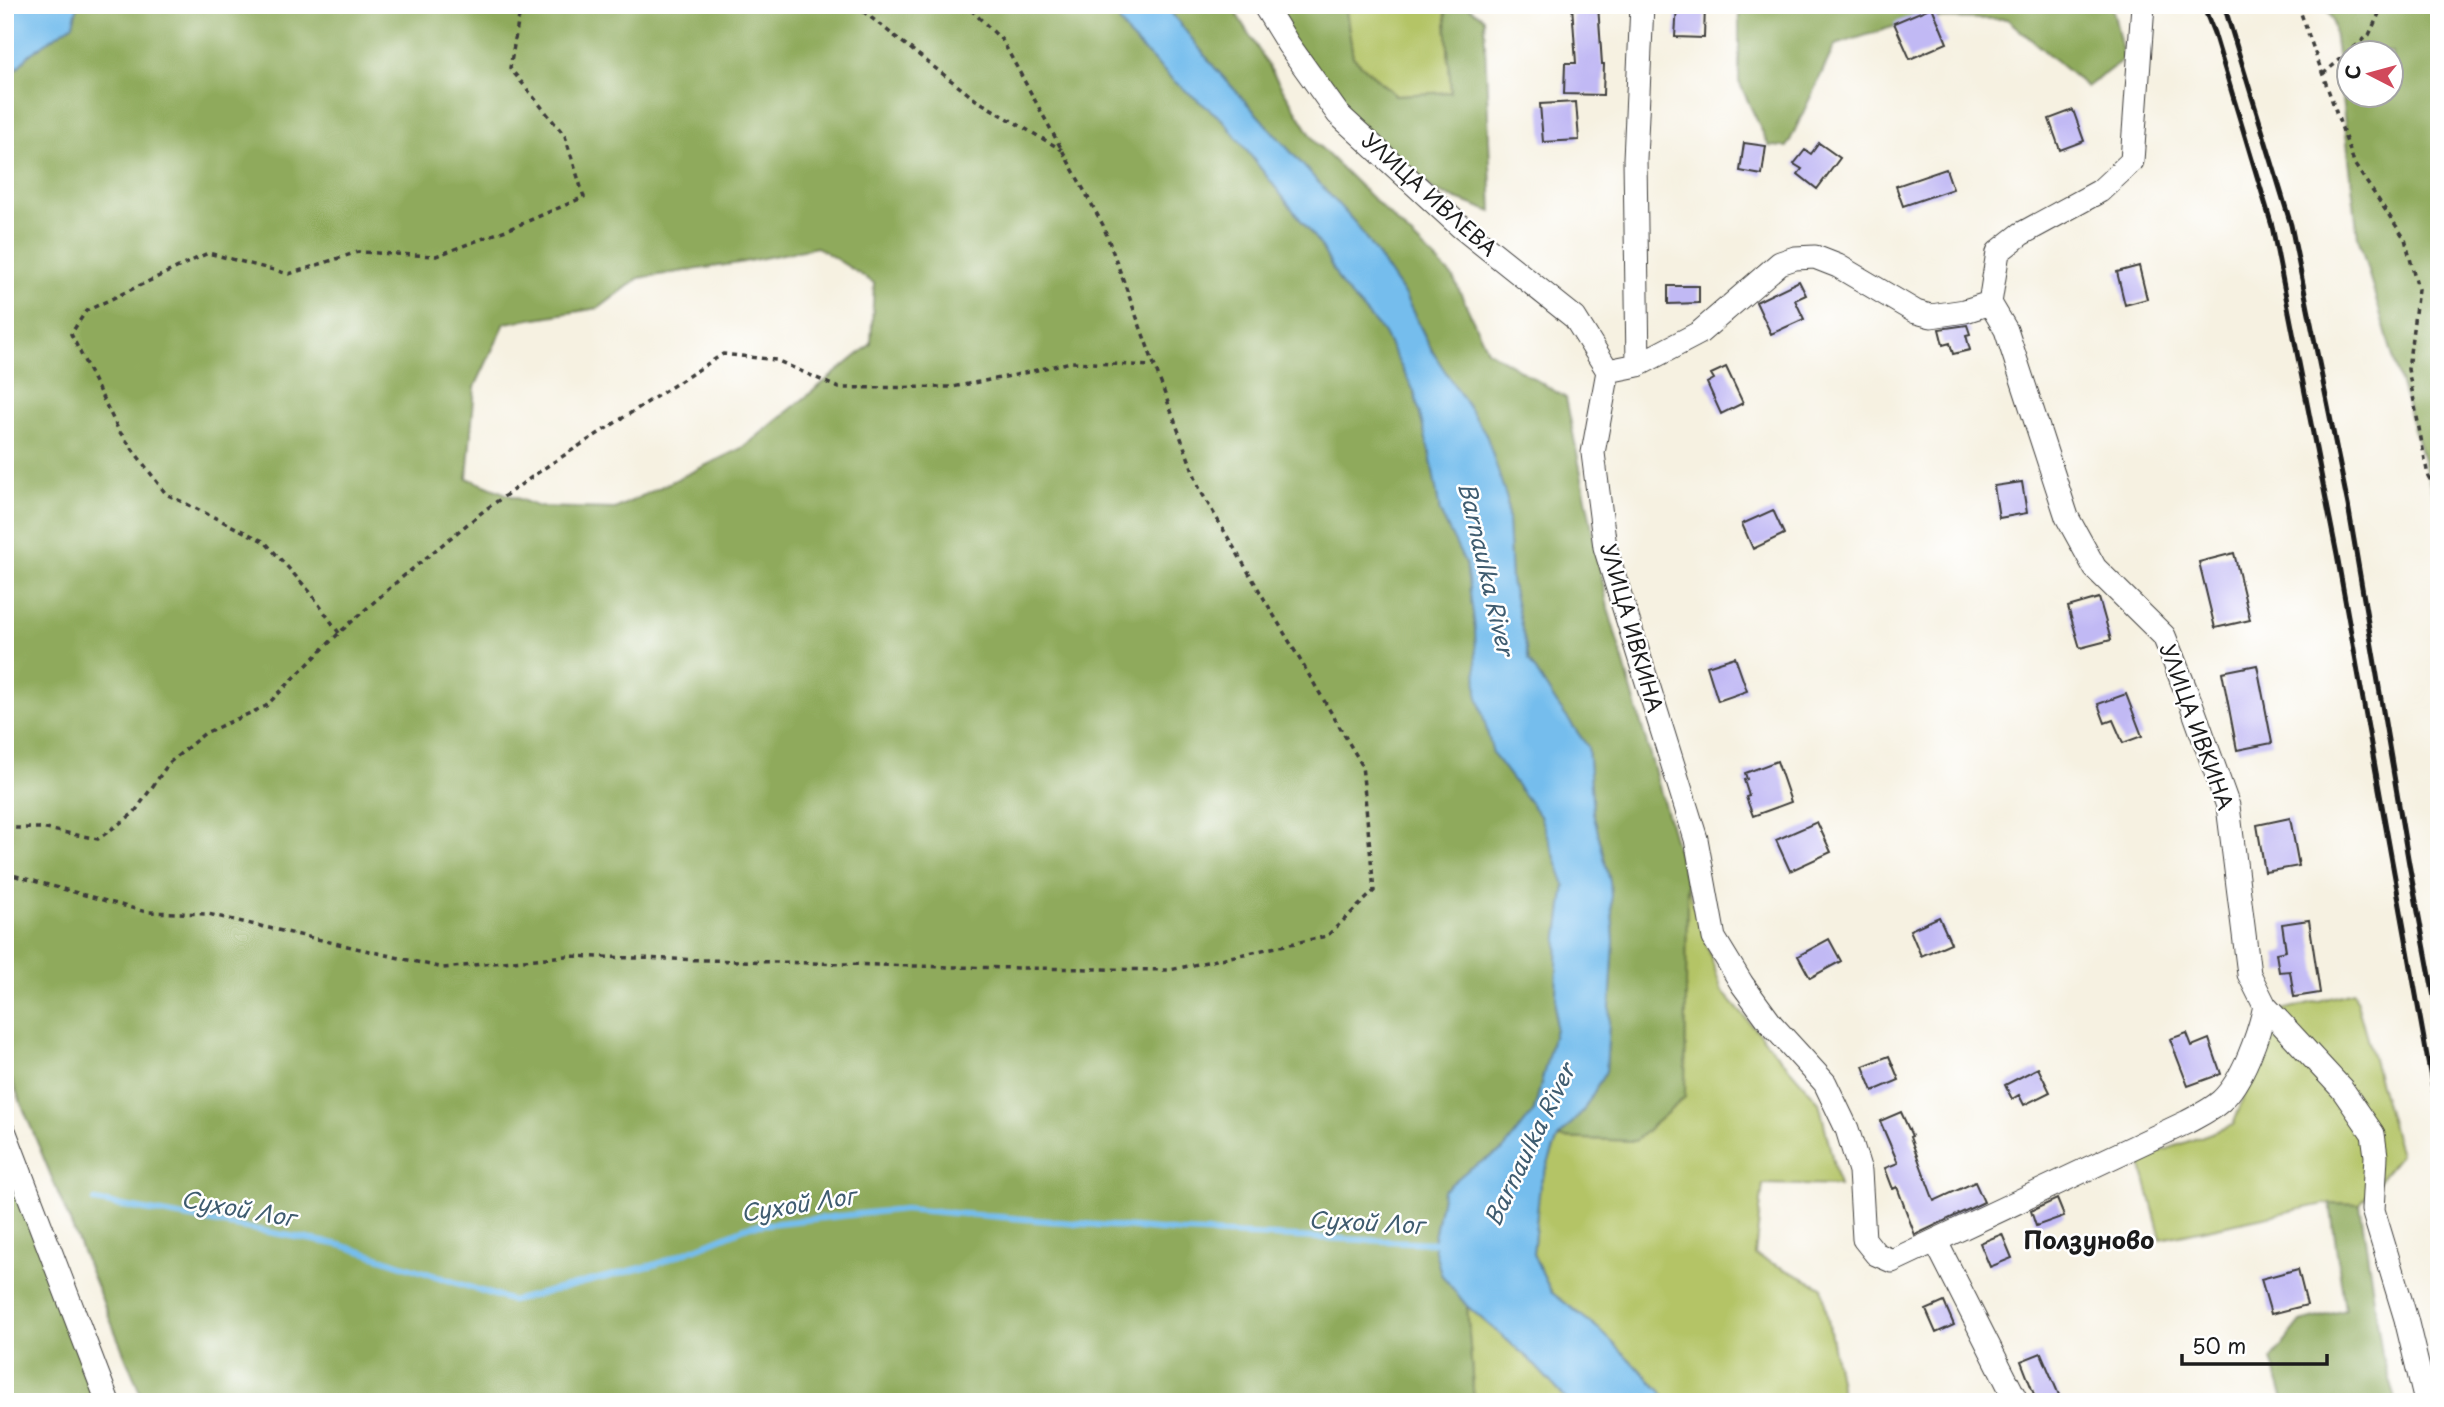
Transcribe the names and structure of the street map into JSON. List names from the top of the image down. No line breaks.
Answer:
{"streets":{"street":["УЛИЦА ИВЛЕВА","УЛИЦА ИВКИНА"]},"crossings":[["УЛИЦА ИВЛЕВА","УЛИЦА ИВКИНА"]],"districts":["Ползуново"],"water":["Barnaulka River","Сухой Лог"],"scale_bar":"50 m","north":"left"}
